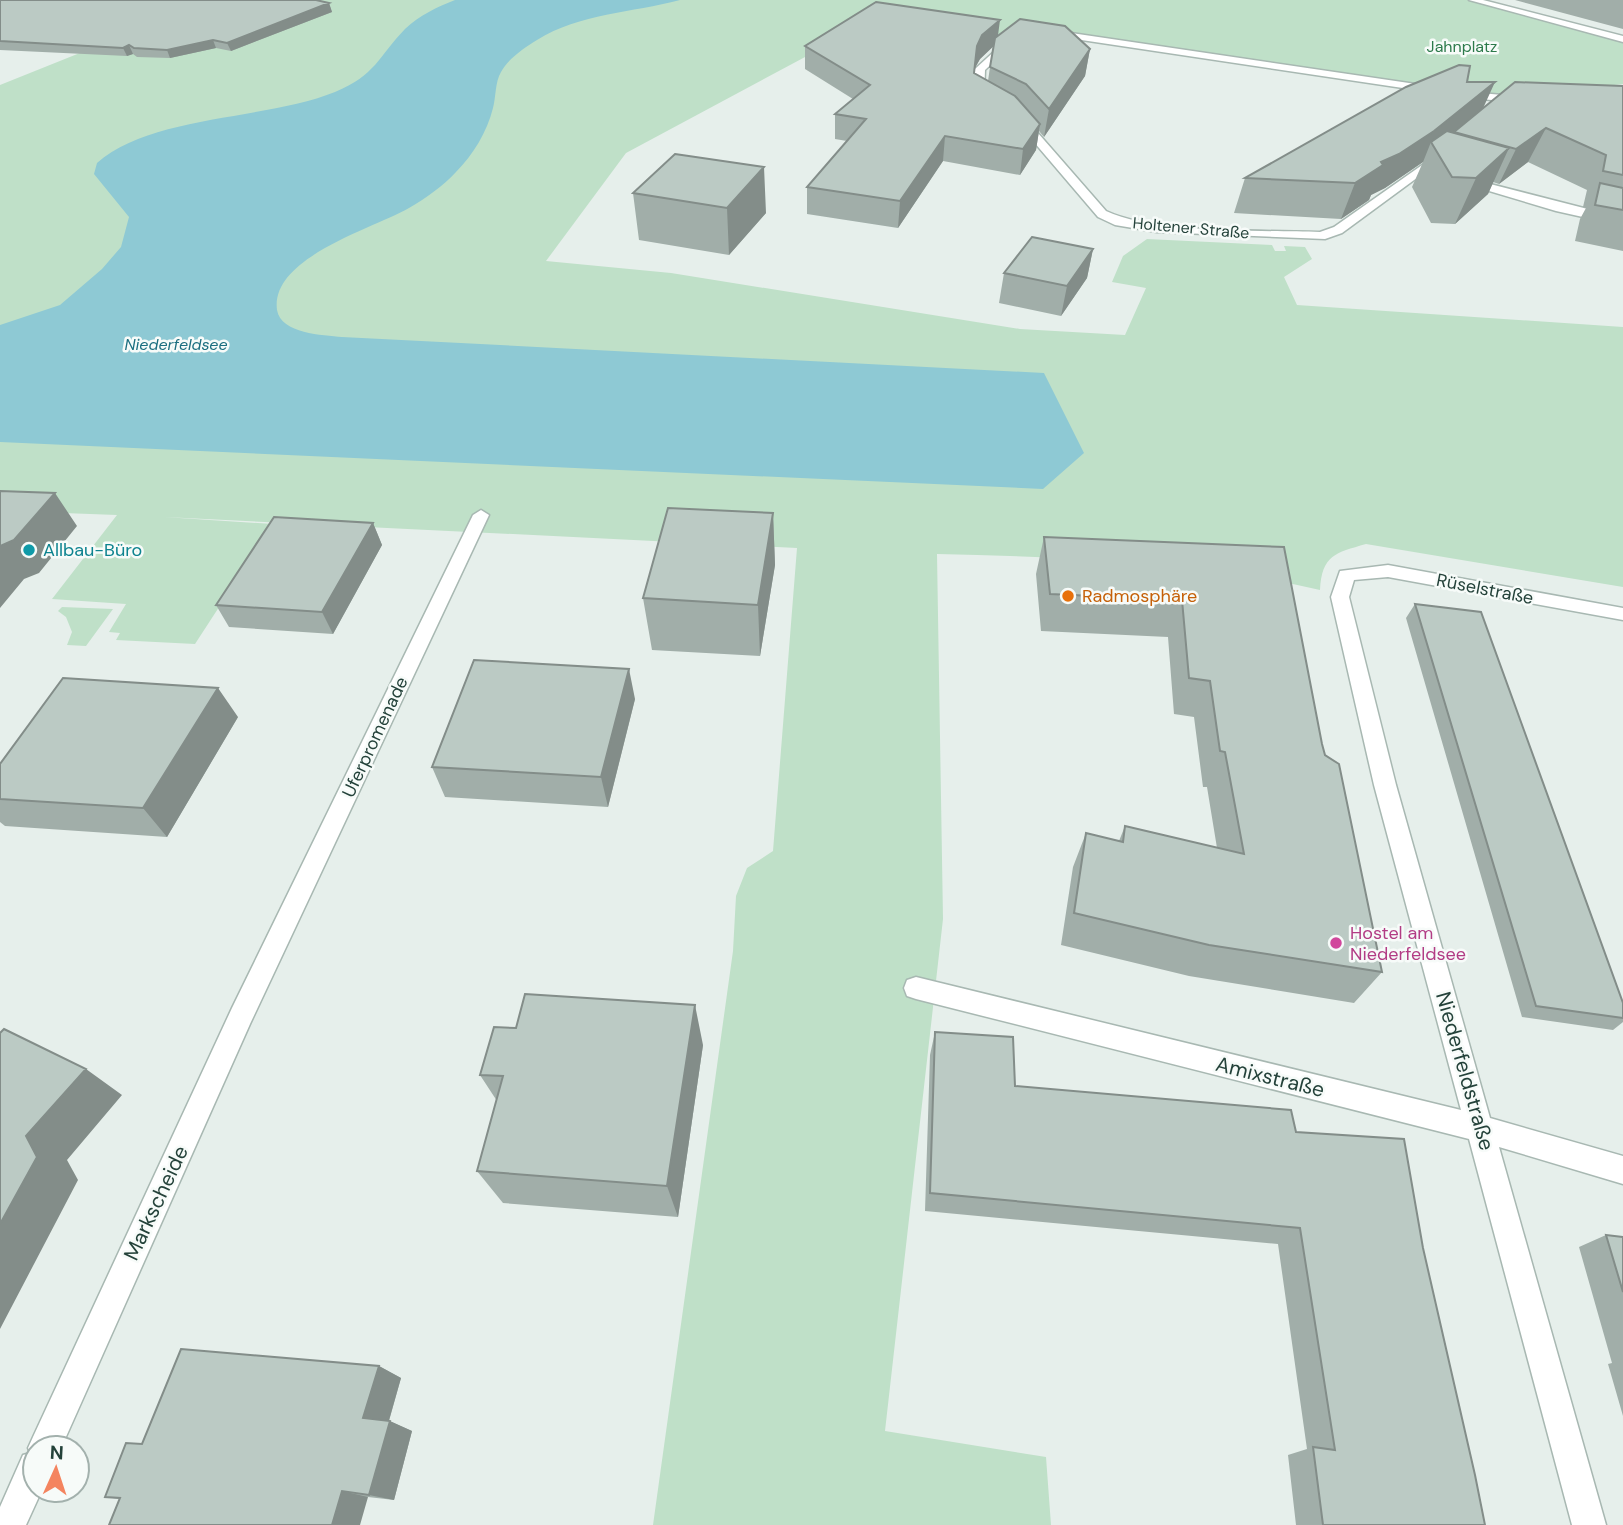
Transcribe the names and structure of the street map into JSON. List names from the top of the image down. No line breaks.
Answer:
{"streets":{"street":["Holtener Straße","Rüselstraße","Uferpromenade","Niederfeldstraße","Amixstraße","Markscheide"]},"crossings":[["Rüselstraße","Niederfeldstraße"],["Uferpromenade","Markscheide"],["Niederfeldstraße","Amixstraße"]],"water":["Niederfeldsee"],"parks":["Jahnplatz"],"places":["Allbau-Büro","Radmosphäre","Hostel am Niederfeldsee"],"north":"top"}
